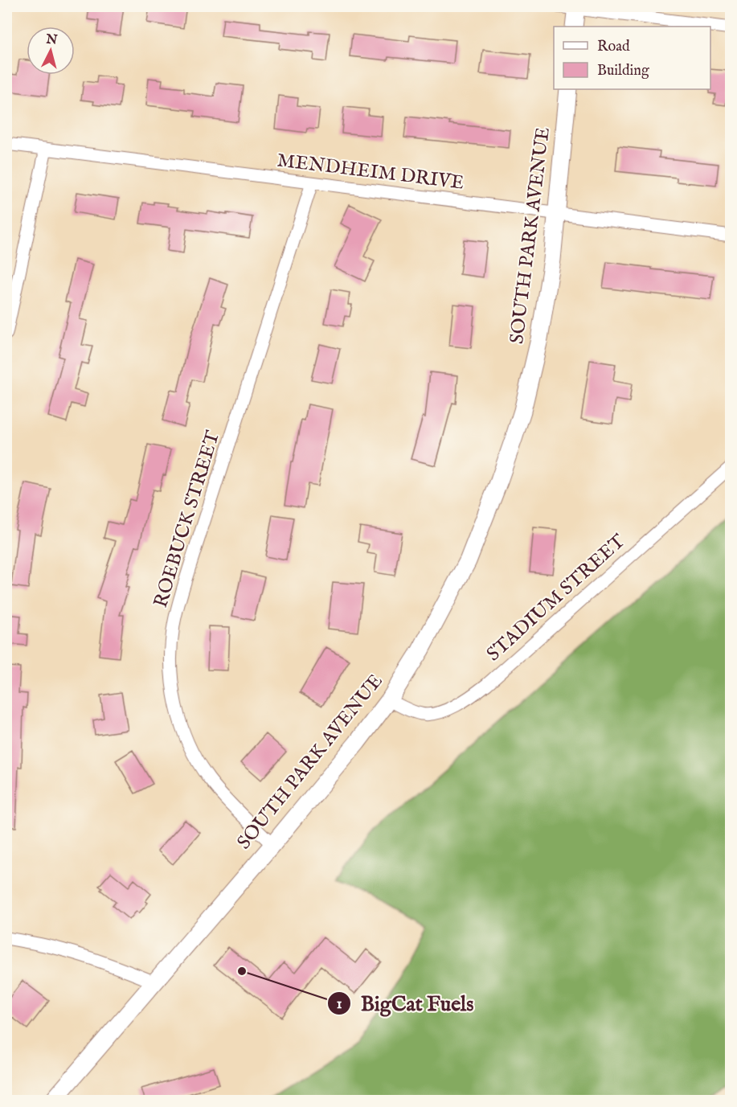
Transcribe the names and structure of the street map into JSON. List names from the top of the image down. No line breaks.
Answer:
{"streets":{"street":["MENDHEIM DRIVE","SOUTH PARK AVENUE","ROEBUCK STREET","STADIUM STREET"]},"crossings":[["MENDHEIM DRIVE","SOUTH PARK AVENUE"],["MENDHEIM DRIVE","ROEBUCK STREET"],["SOUTH PARK AVENUE","ROEBUCK STREET"],["SOUTH PARK AVENUE","STADIUM STREET"]],"places":["BigCat Fuels"],"legend":["Road","Building"],"north":"top"}
